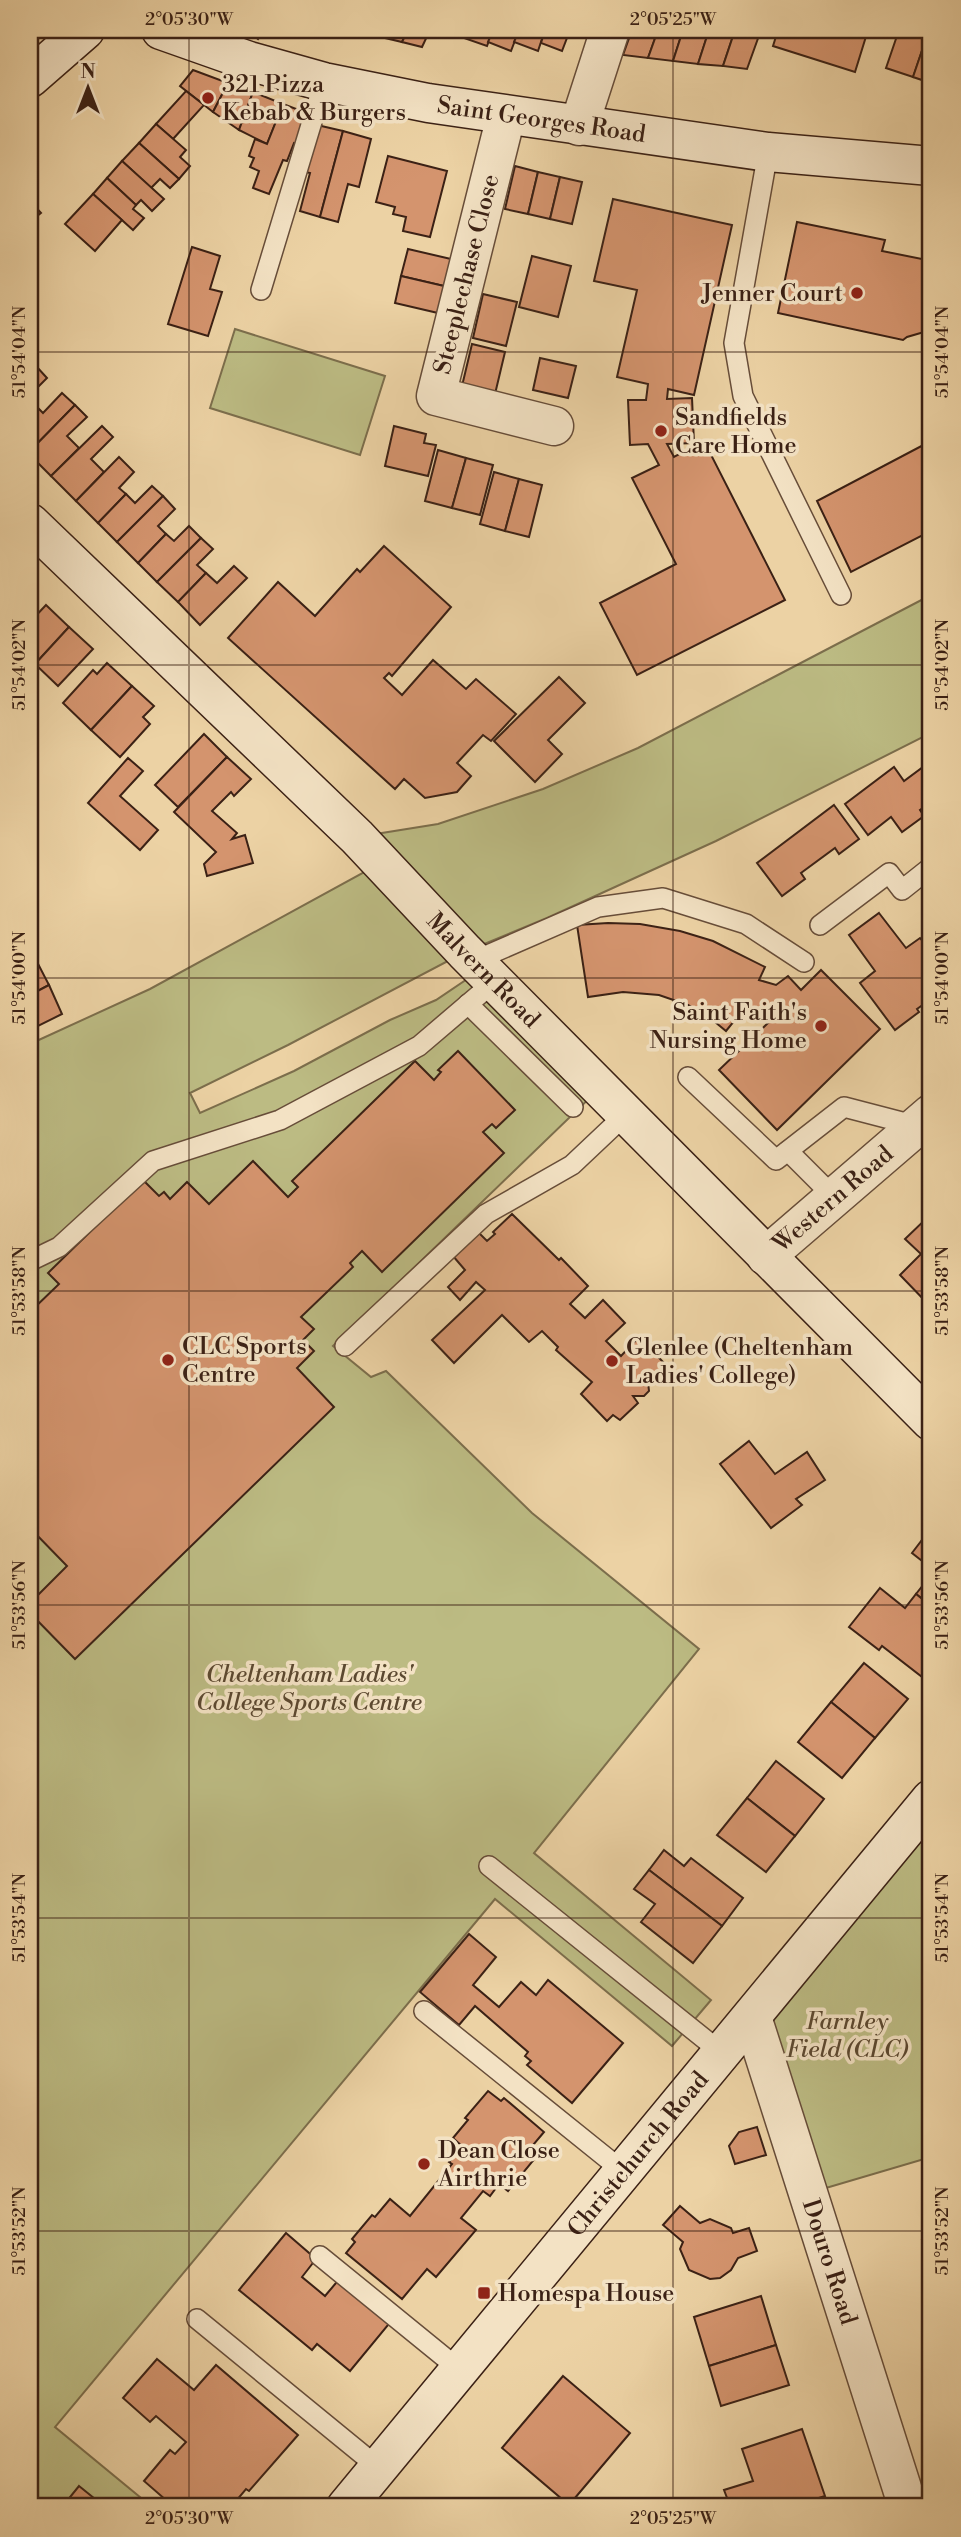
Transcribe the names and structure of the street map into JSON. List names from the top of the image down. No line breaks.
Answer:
{"streets":{"street":["Saint Georges Road","Steeplechase Close","Malvern Road","Western Road","Christchurch Road","Douro Road"]},"crossings":[["Saint Georges Road","Steeplechase Close"],["Malvern Road","Western Road"],["Christchurch Road","Douro Road"]],"parks":["Cheltenham Ladies' College Sports Centre","Farnley Field (CLC)"],"places":{"other":["321 Pizza Kebab & Burgers","Jenner Court","Sandfields Care Home","Saint Faith's Nursing Home","CLC Sports Centre","Glenlee (Cheltenham Ladies' College)","Dean Close Airthrie"],"transit":["Homespa House"]},"north":"top","coordinates":["2°05'30\"W","2°05'25\"W","51°54'04\"N","51°54'02\"N","51°54'00\"N","51°53'58\"N","51°53'56\"N","51°53'54\"N","51°53'52\"N"]}
